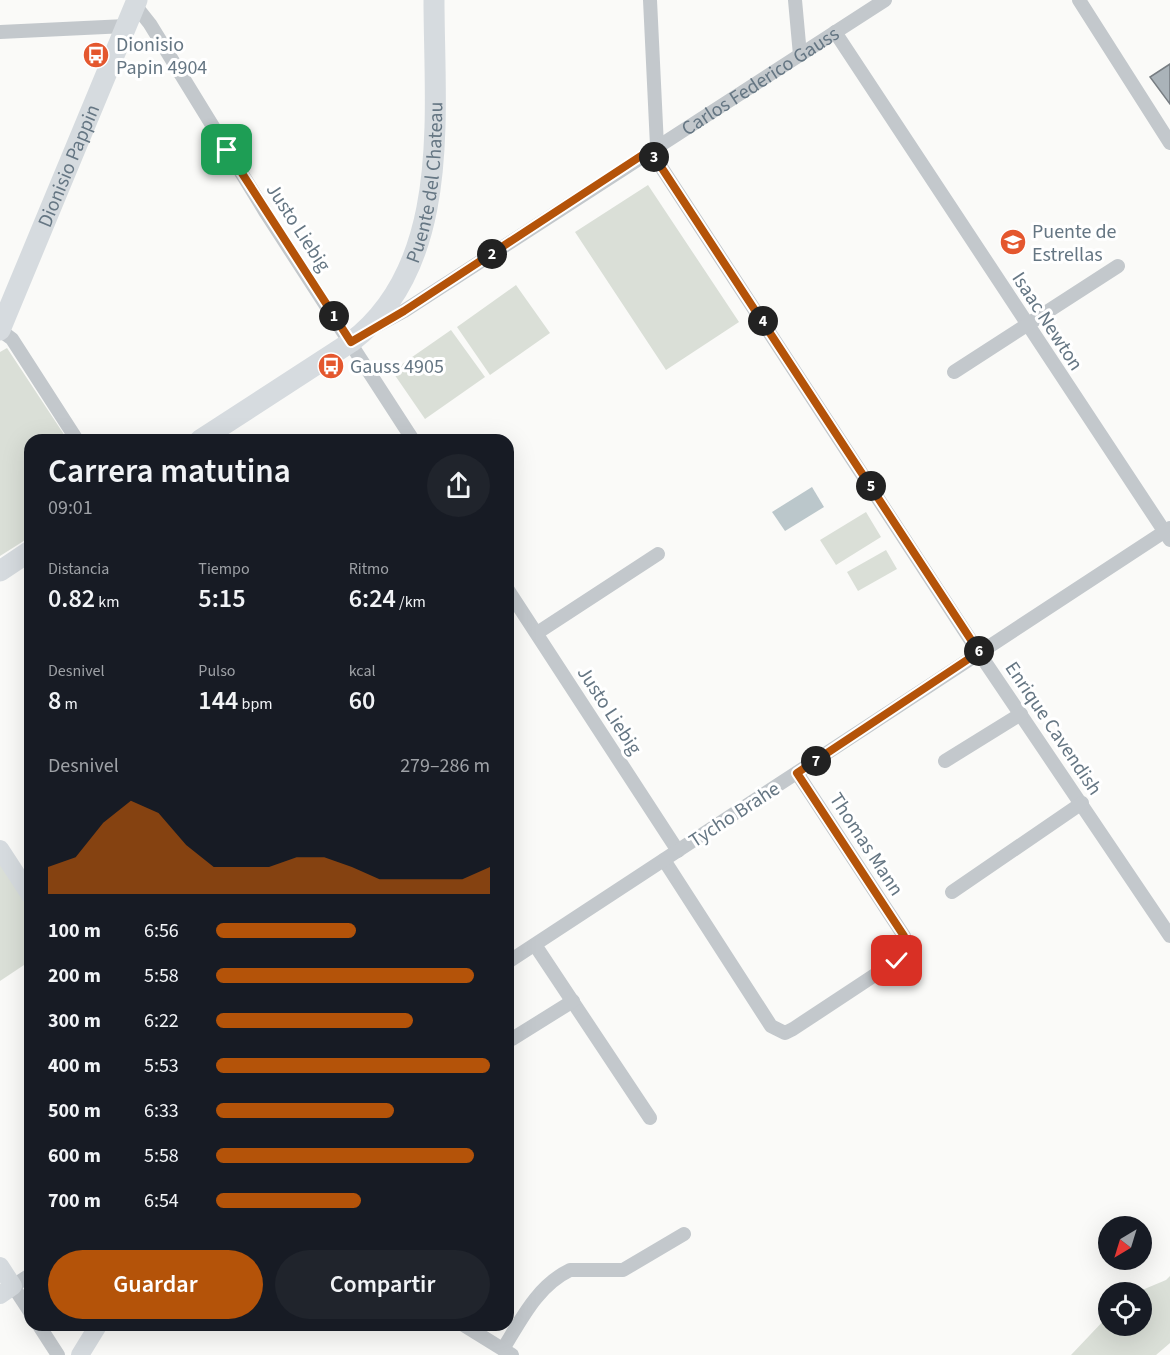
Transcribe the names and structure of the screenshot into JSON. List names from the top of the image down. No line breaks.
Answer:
{"streets":{"main road":["Carlos Federico Gauss","Dionisio Pappin","Puente del Chateau"],"street":["Justo Liebig","Isaac Newton","Enrique Cavendish","Tycho Brahe","Thomas Mann"]},"crossings":[["Carlos Federico Gauss","Puente del Chateau"],["Carlos Federico Gauss","Justo Liebig"],["Carlos Federico Gauss","Isaac Newton"],["Carlos Federico Gauss","Enrique Cavendish"],["Dionisio Pappin","Justo Liebig"],["Puente del Chateau","Justo Liebig"],["Justo Liebig","Tycho Brahe"],["Isaac Newton","Tycho Brahe"],["Enrique Cavendish","Tycho Brahe"],["Tycho Brahe","Thomas Mann"]],"places":{"bus stop":["Dionisio Papin 4904","Gauss 4905"],"school or university":["Puente de Estrellas"]},"north":"bottom left","page":{"pins":["3","2","1","4","5","6","7"],"heading":["Carrera matutina","09:01"],"stats":[["Distancia","0.82 km"],["Tiempo","5:15"],["Ritmo","6:24 /km"],["Desnivel","8 m"],["Pulso","144 bpm"],["kcal","60"]],"chart":["Desnivel","279–286 m"],"list":[{"name":"100 m","note":"6:56"},{"name":"200 m","note":"5:58"},{"name":"300 m","note":"6:22"},{"name":"400 m","note":"5:53"},{"name":"500 m","note":"6:33"},{"name":"600 m","note":"5:58"},{"name":"700 m","note":"6:54"}],"buttons":["Guardar","Compartir"]}}
